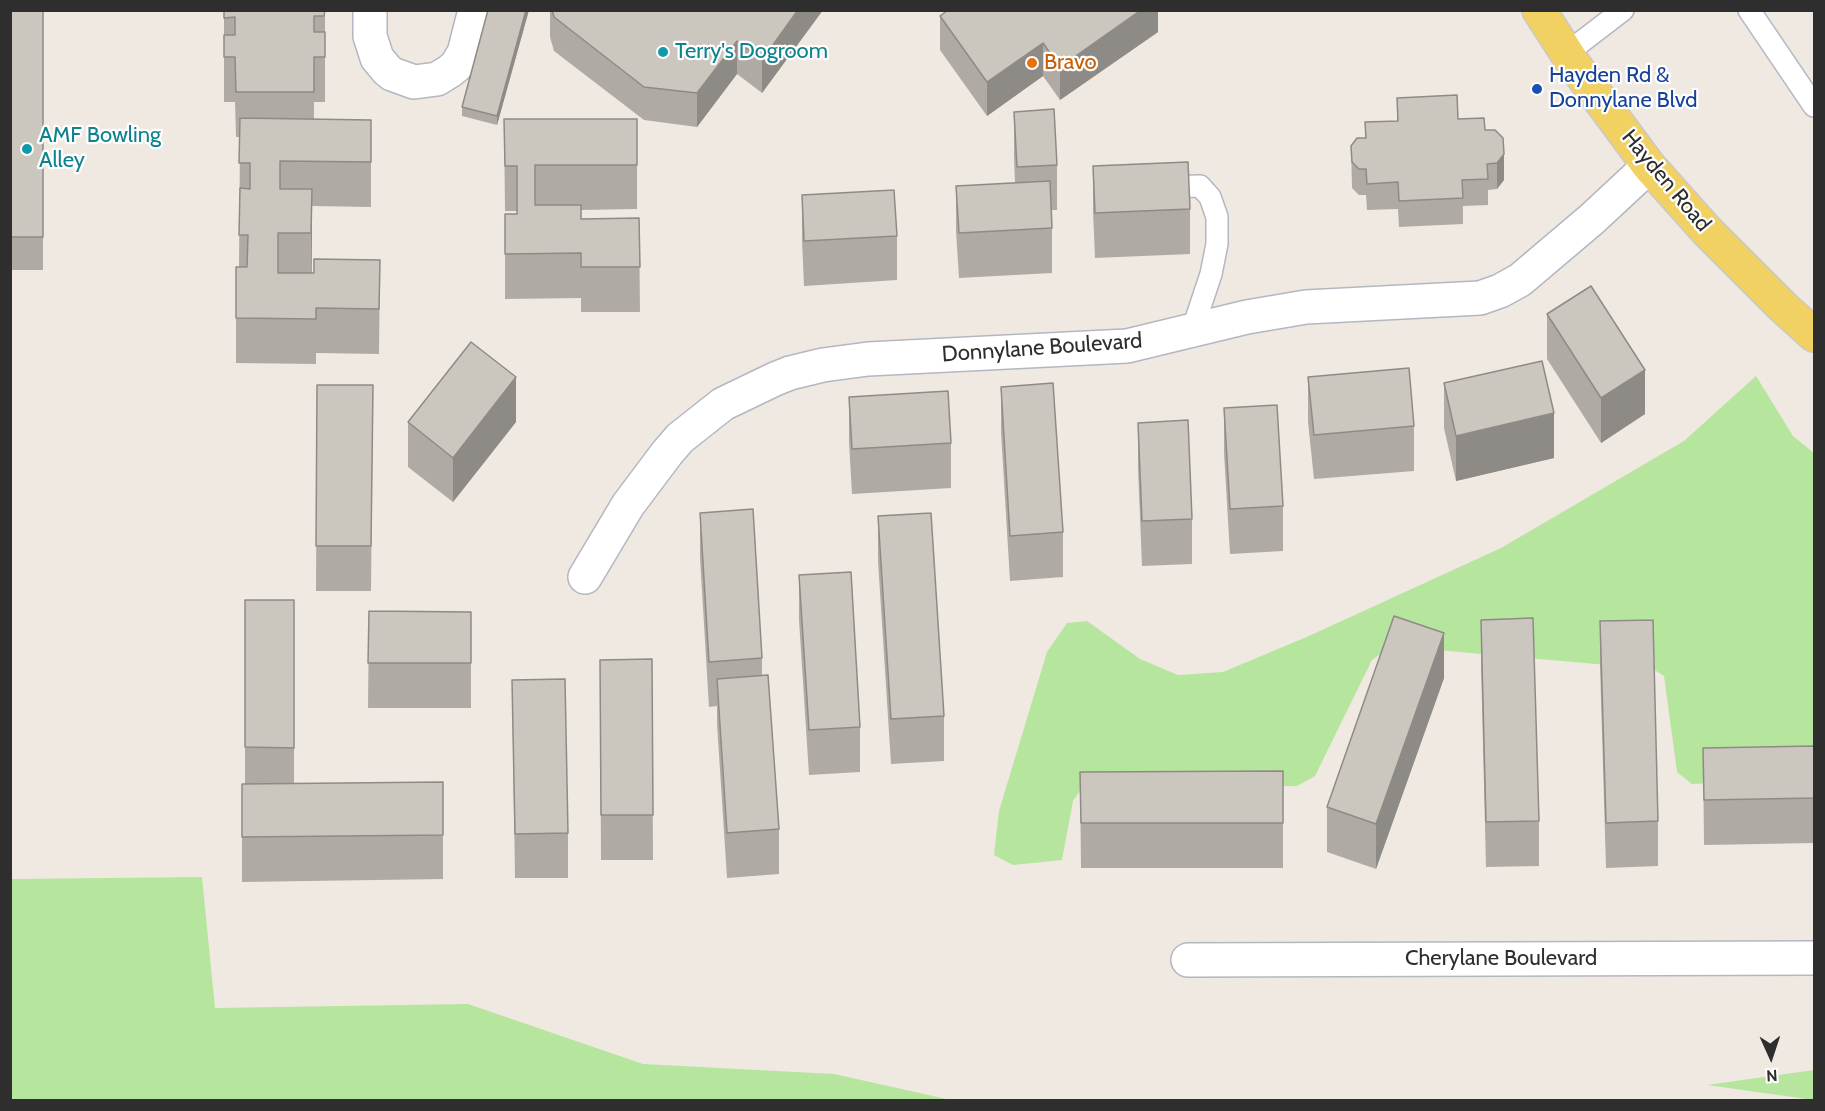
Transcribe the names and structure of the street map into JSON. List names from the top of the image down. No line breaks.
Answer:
{"streets":{"main road":["Hayden Road"],"street":["Donnylane Boulevard","Cherylane Boulevard"]},"crossings":[["Hayden Road","Donnylane Boulevard"]],"places":["Terry's Dogroom","Bravo","Hayden Rd & Donnylane Blvd","AMF Bowling Alley"],"north":"bottom"}
